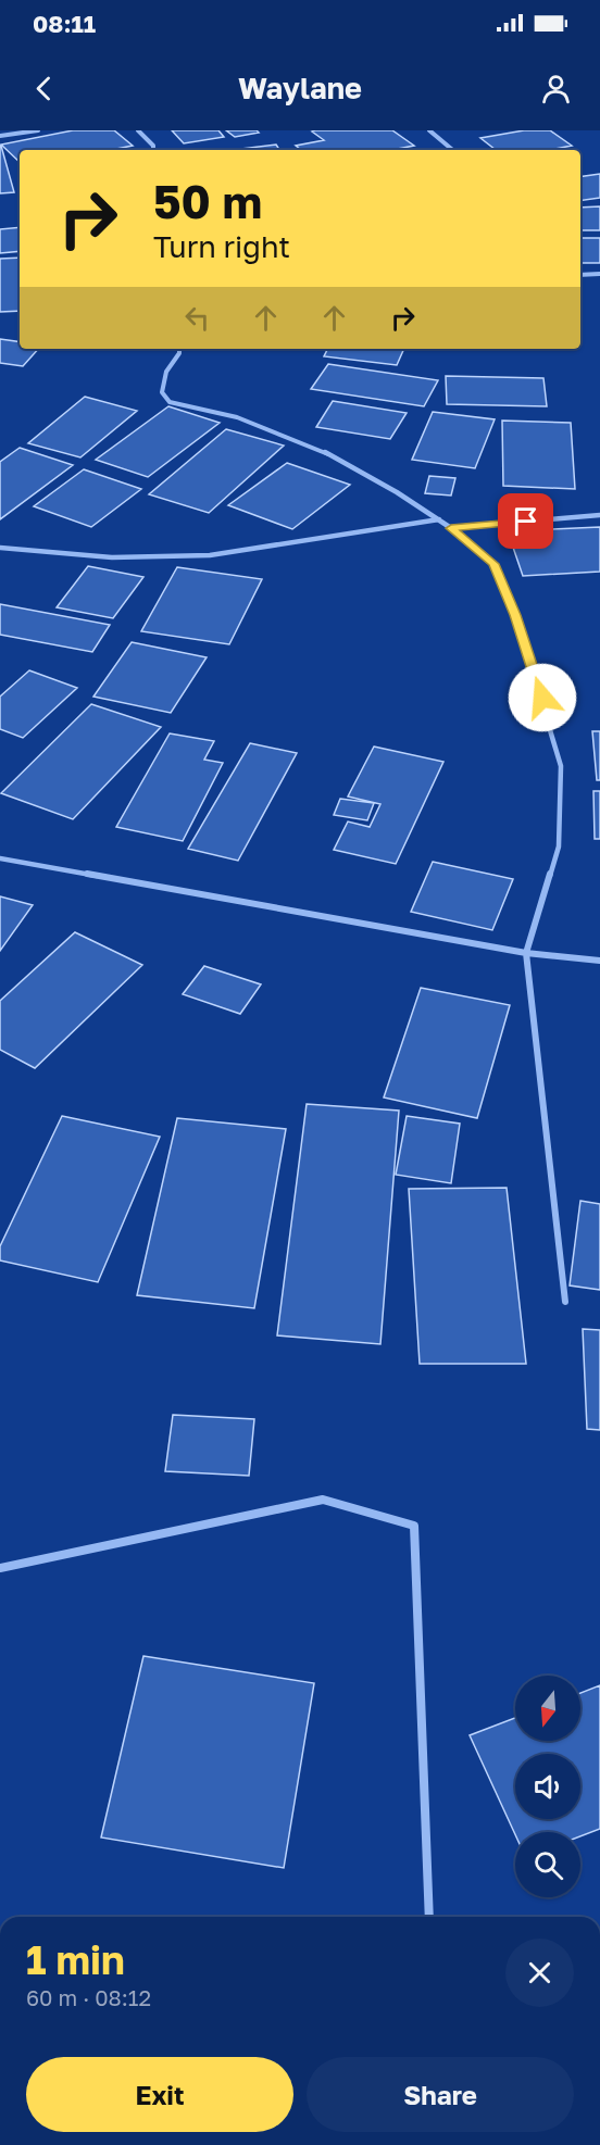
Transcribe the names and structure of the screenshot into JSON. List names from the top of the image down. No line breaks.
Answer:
{"north":"bottom","page":{"status":"08:11","header":"Waylane","turn":["50 m","Turn right"],"heading":["1 min","60 m · 08:12"],"buttons":["Exit","Share"]}}
